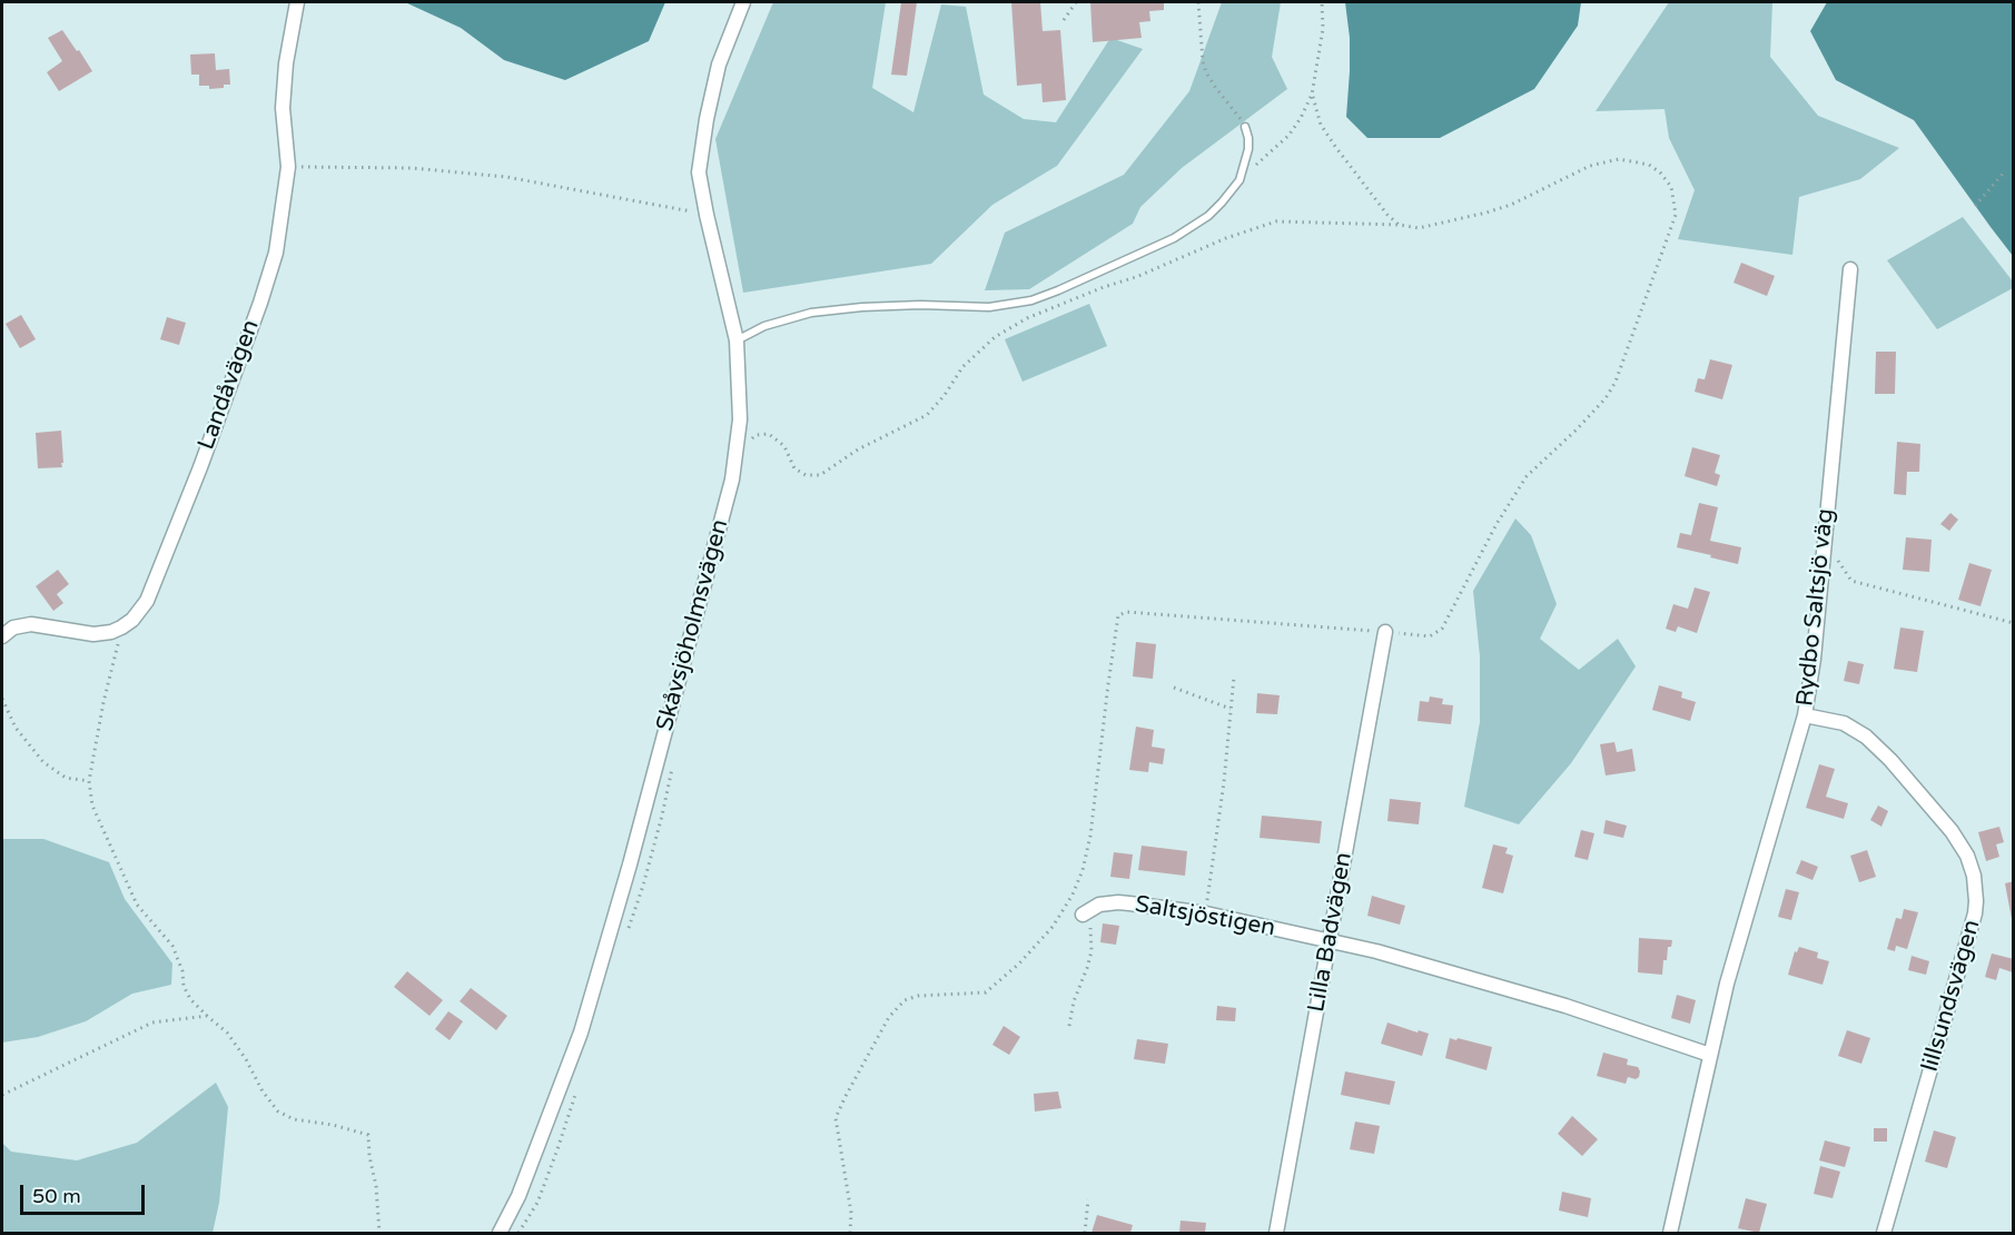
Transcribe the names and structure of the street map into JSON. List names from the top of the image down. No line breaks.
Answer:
{"streets":{"street":["Landåvägen","Rydbo Saltsjö väg","Skåvsjöholmsvägen","Saltsjöstigen","Lilla Badvägen","lillsundsvägen"]},"crossings":[["Rydbo Saltsjö väg","lillsundsvägen"],["Saltsjöstigen","Lilla Badvägen"]],"scale_bar":"50 m"}
